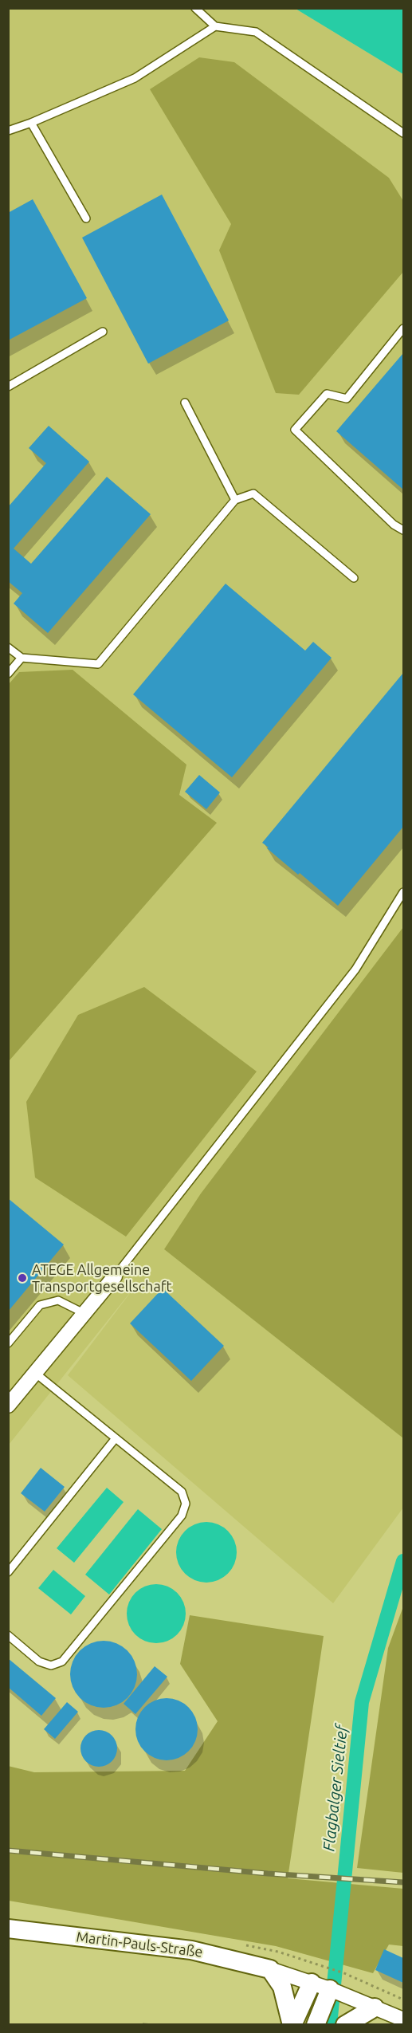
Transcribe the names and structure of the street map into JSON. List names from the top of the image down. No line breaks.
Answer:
{"streets":{"street":["Martin-Pauls-Straße"]},"water":["Flagbalger Sieltief"],"places":["ATEGE Allgemeine Transportgesellschaft"]}
